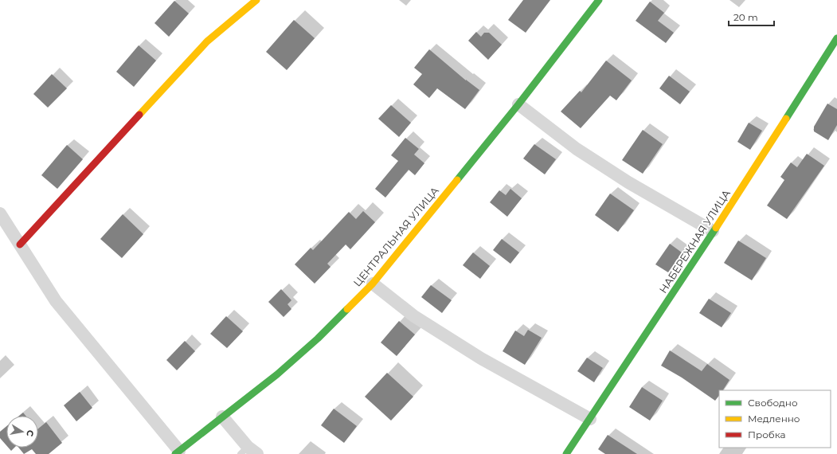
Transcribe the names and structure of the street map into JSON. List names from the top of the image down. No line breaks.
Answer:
{"streets":{"street":["ЦЕНТРАЛЬНАЯ УЛИЦА","НАБЕРЕЖНАЯ УЛИЦА"]},"legend":["Свободно","Медленно","Пробка"],"scale_bar":"20 m","north":"right"}
